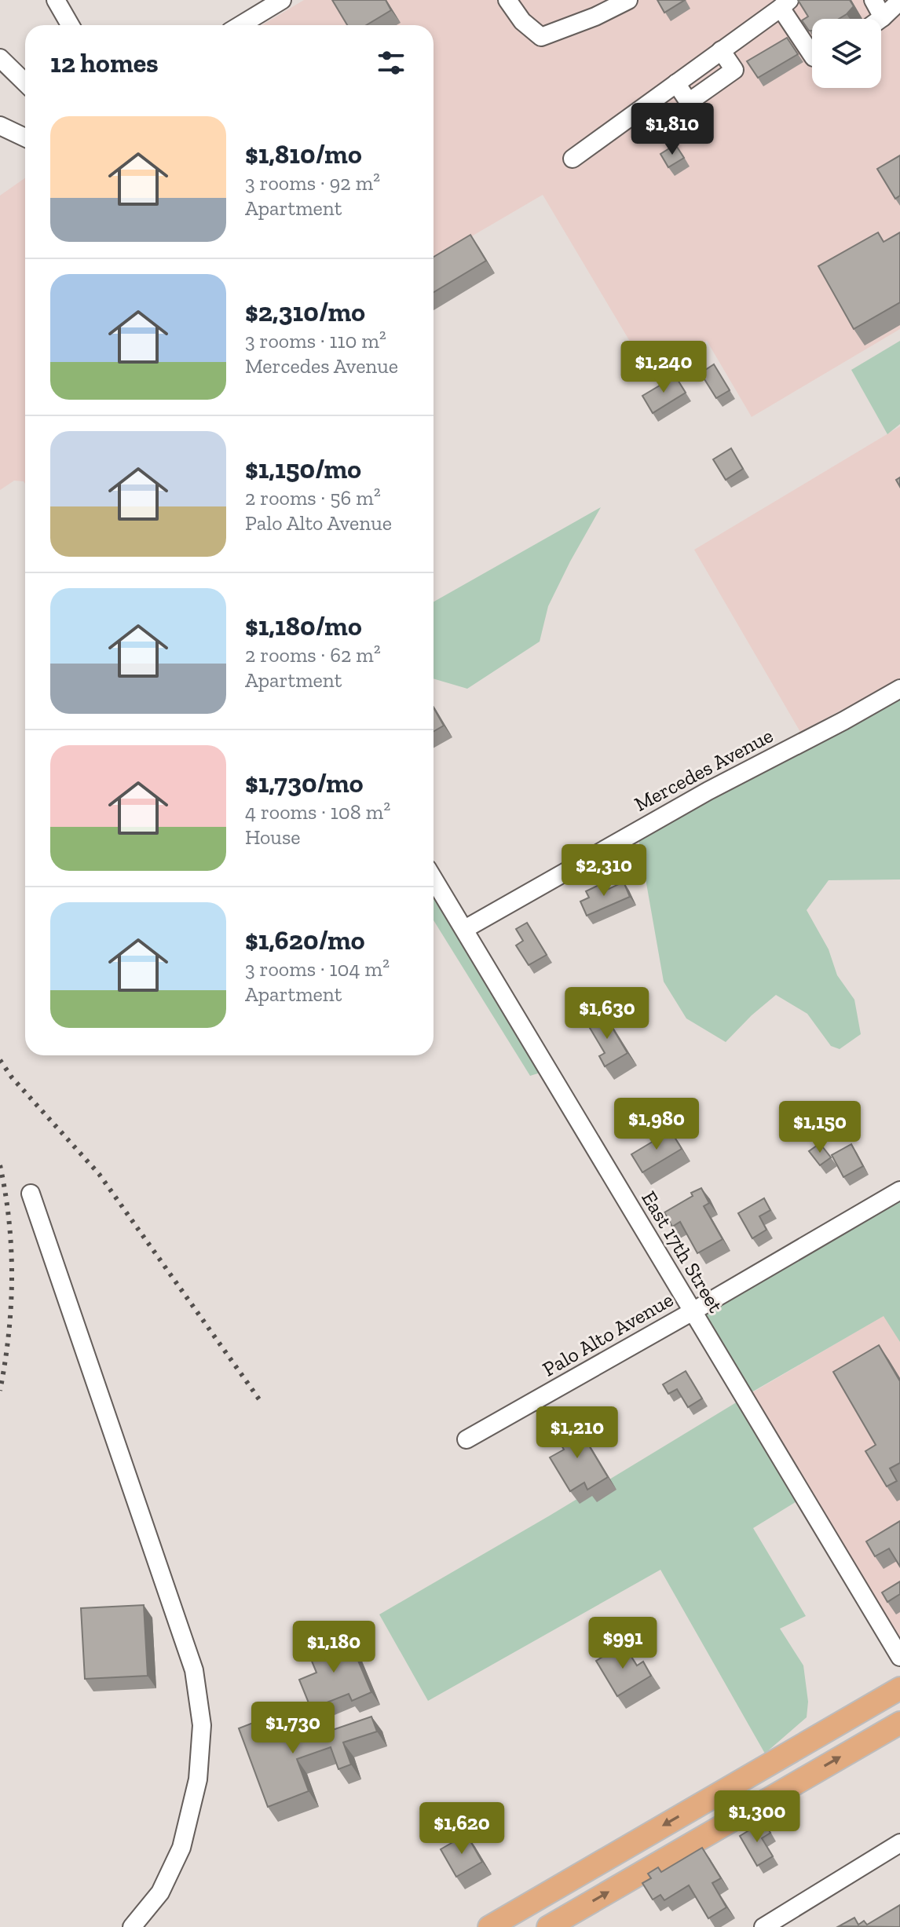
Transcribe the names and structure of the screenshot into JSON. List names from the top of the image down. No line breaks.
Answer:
{"streets":{"street":["Mercedes Avenue","East 17th Street","Palo Alto Avenue"]},"crossings":[["Mercedes Avenue","East 17th Street"],["East 17th Street","Palo Alto Avenue"]],"page":{"heading":"12 homes","list":[{"name":"$1,810/mo","note":"3 rooms · 92 m² · Apartment"},{"name":"$2,310/mo","note":"3 rooms · 110 m² · Mercedes Avenue"},{"name":"$1,150/mo","note":"2 rooms · 56 m² · Palo Alto Avenue"},{"name":"$1,180/mo","note":"2 rooms · 62 m² · Apartment"},{"name":"$1,730/mo","note":"4 rooms · 108 m² · House"},{"name":"$1,620/mo","note":"3 rooms · 104 m² · Apartment"}],"price":["$1,810","$1,240","$2,310","$1,630","$1,980","$1,150","$1,210","$991","$1,180","$1,730","$1,300","$1,620"]}}
